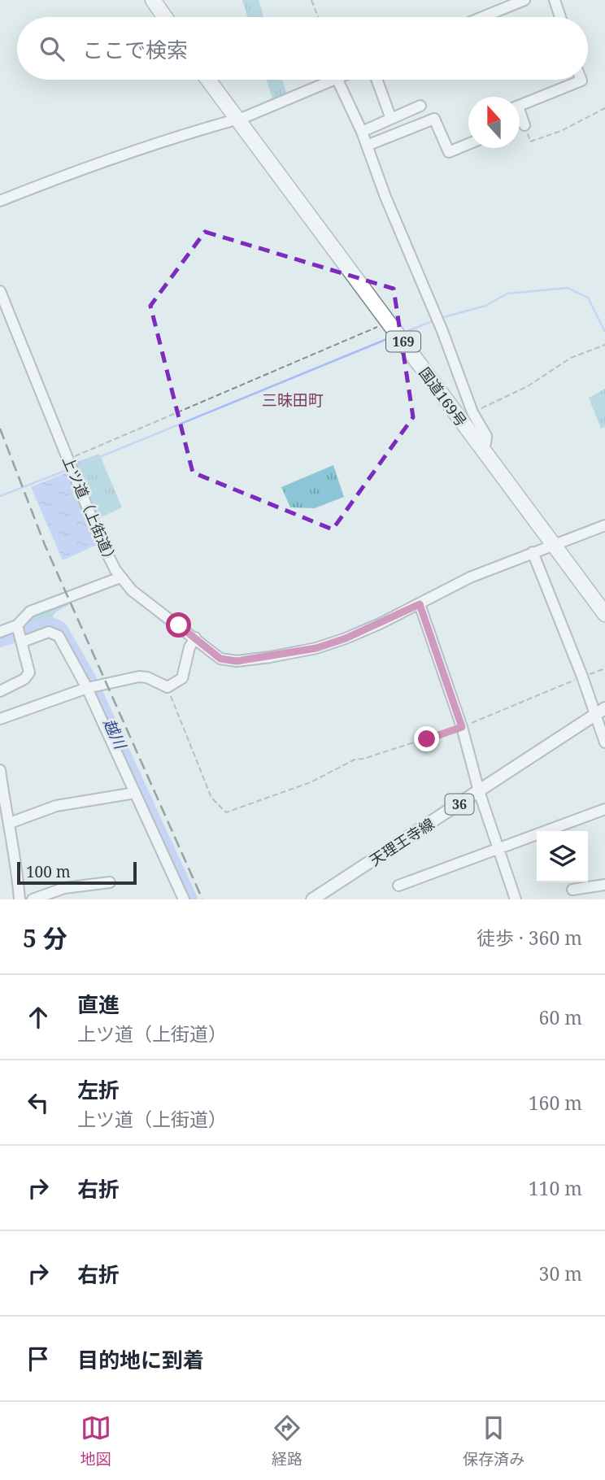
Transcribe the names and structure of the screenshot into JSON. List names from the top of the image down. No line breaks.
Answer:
{"streets":{"highway":["169","国道169号"],"main road":["36","天理王寺線"],"street":["上ツ道（上街道）"]},"crossings":[["国道169号","上ツ道（上街道）"]],"districts":["三昧田町"],"water":["越川"],"scale_bar":"100 m","north":"top","page":{"search":"ここで検索","scale":"100 m","heading":["5 分","徒歩 · 360 m"],"list":[["直進","上ツ道（上街道）","60 m"],["左折","上ツ道（上街道）","160 m"],["右折","110 m"],["右折","30 m"],"目的地に到着"],"nav":["地図","経路","保存済み"]}}
